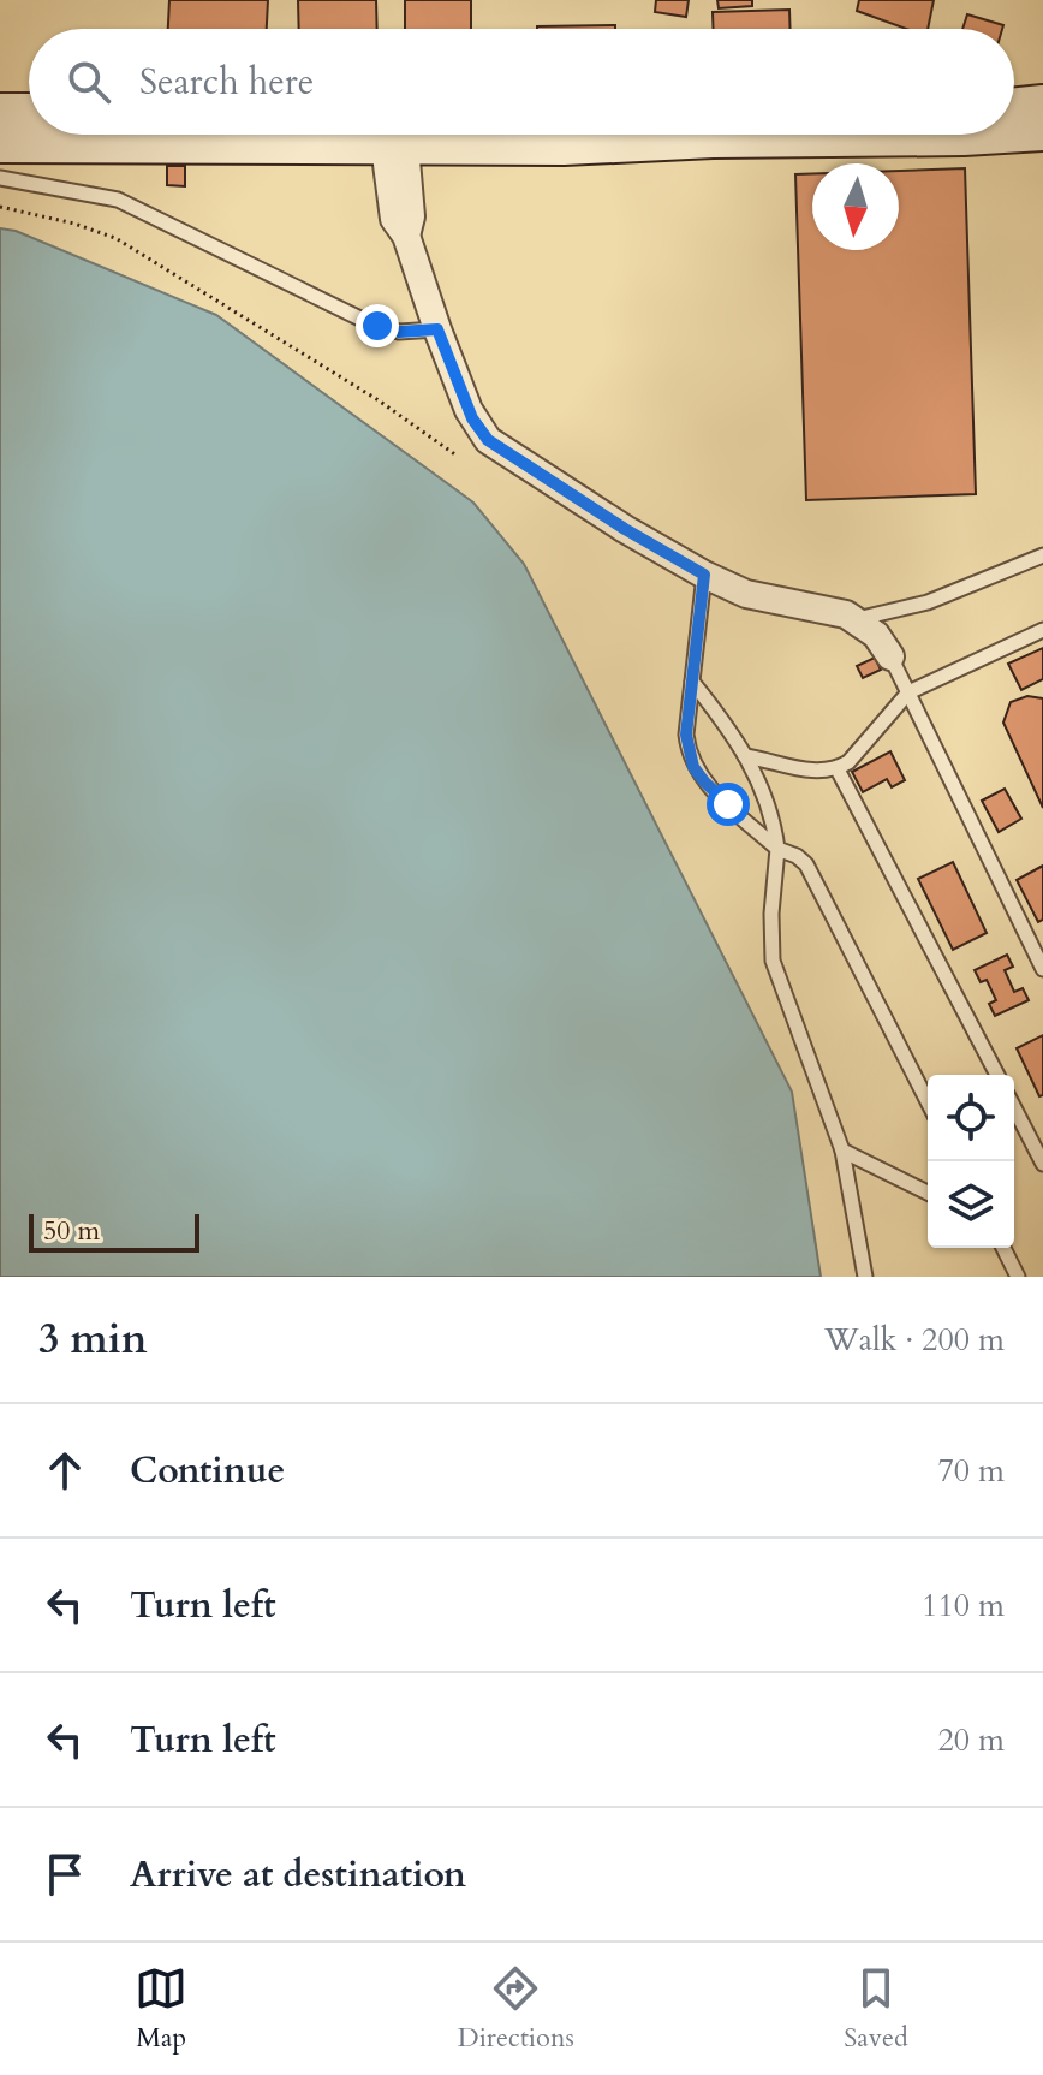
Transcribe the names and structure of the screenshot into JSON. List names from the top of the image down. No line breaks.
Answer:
{"scale_bar":"50 m","north":"bottom","page":{"search":"Search here","scale":"50 m","heading":["3 min","Walk · 200 m"],"list":[["Continue","70 m"],["Turn left","110 m"],["Turn left","20 m"],"Arrive at destination"],"nav":["Map","Directions","Saved"]}}
